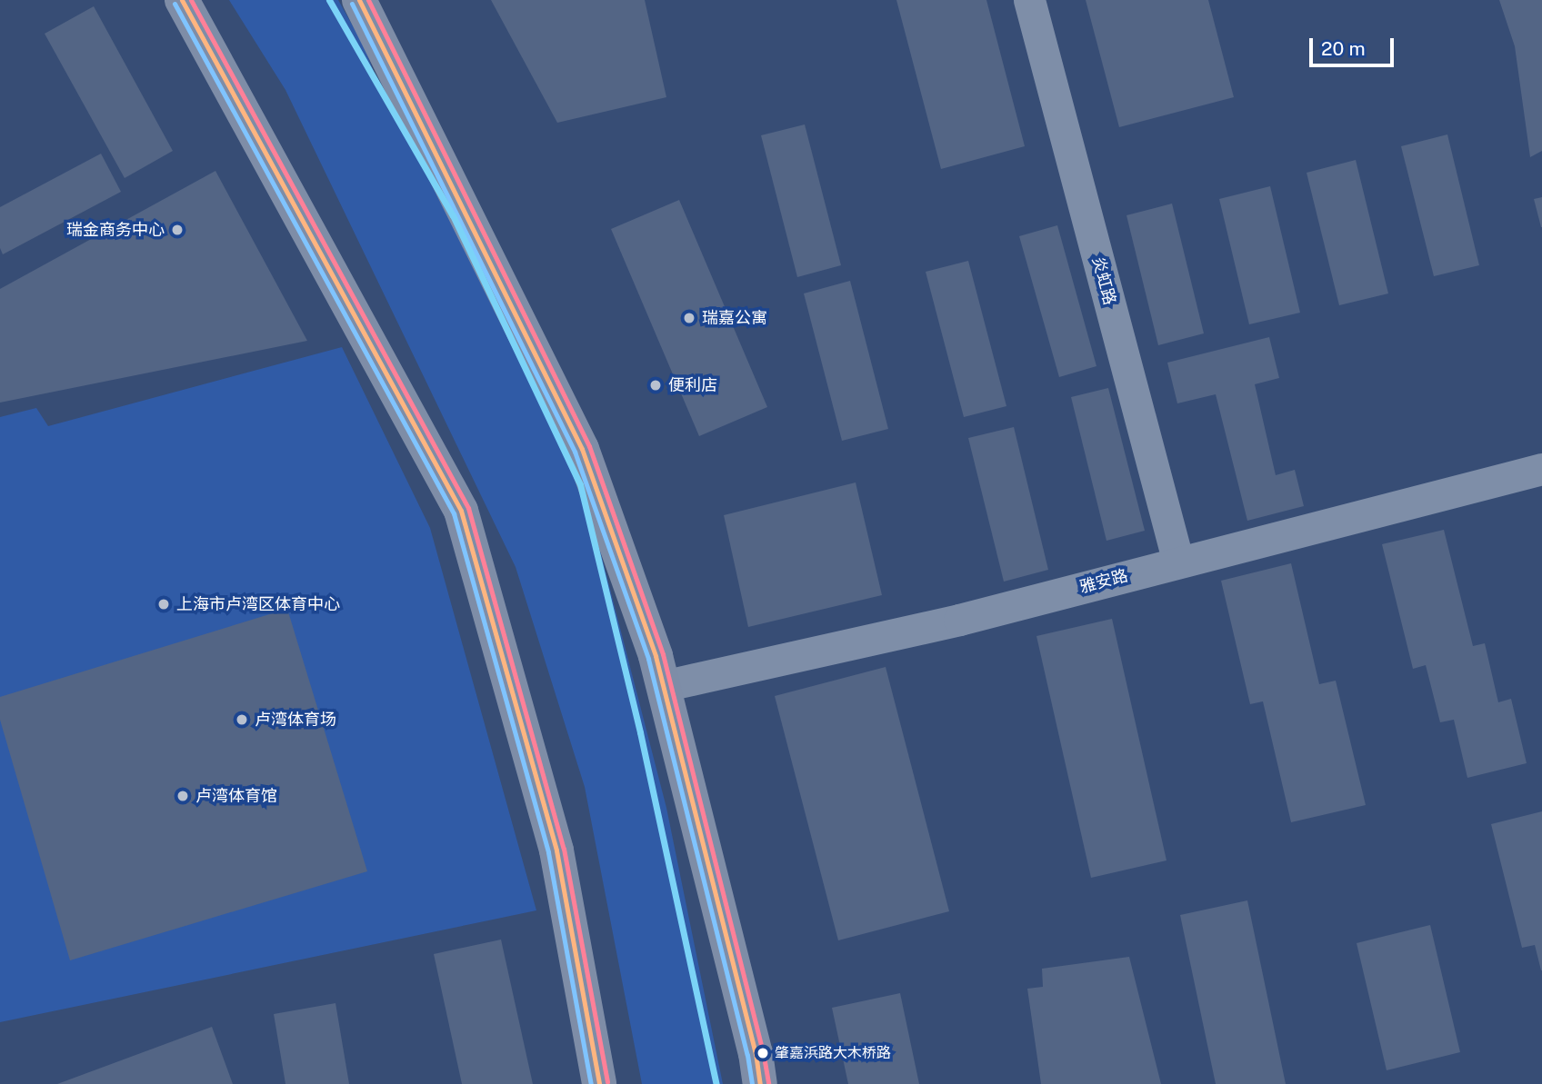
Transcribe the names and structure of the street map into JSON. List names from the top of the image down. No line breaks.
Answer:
{"streets":{"street":["炎虹路","雅安路"]},"crossings":[["炎虹路","雅安路"]],"places":["瑞金商务中心","瑞嘉公寓","便利店","上海市卢湾区体育中心","卢湾体育场","卢湾体育馆","肇嘉浜路大木桥路"],"scale_bar":"20 m"}
